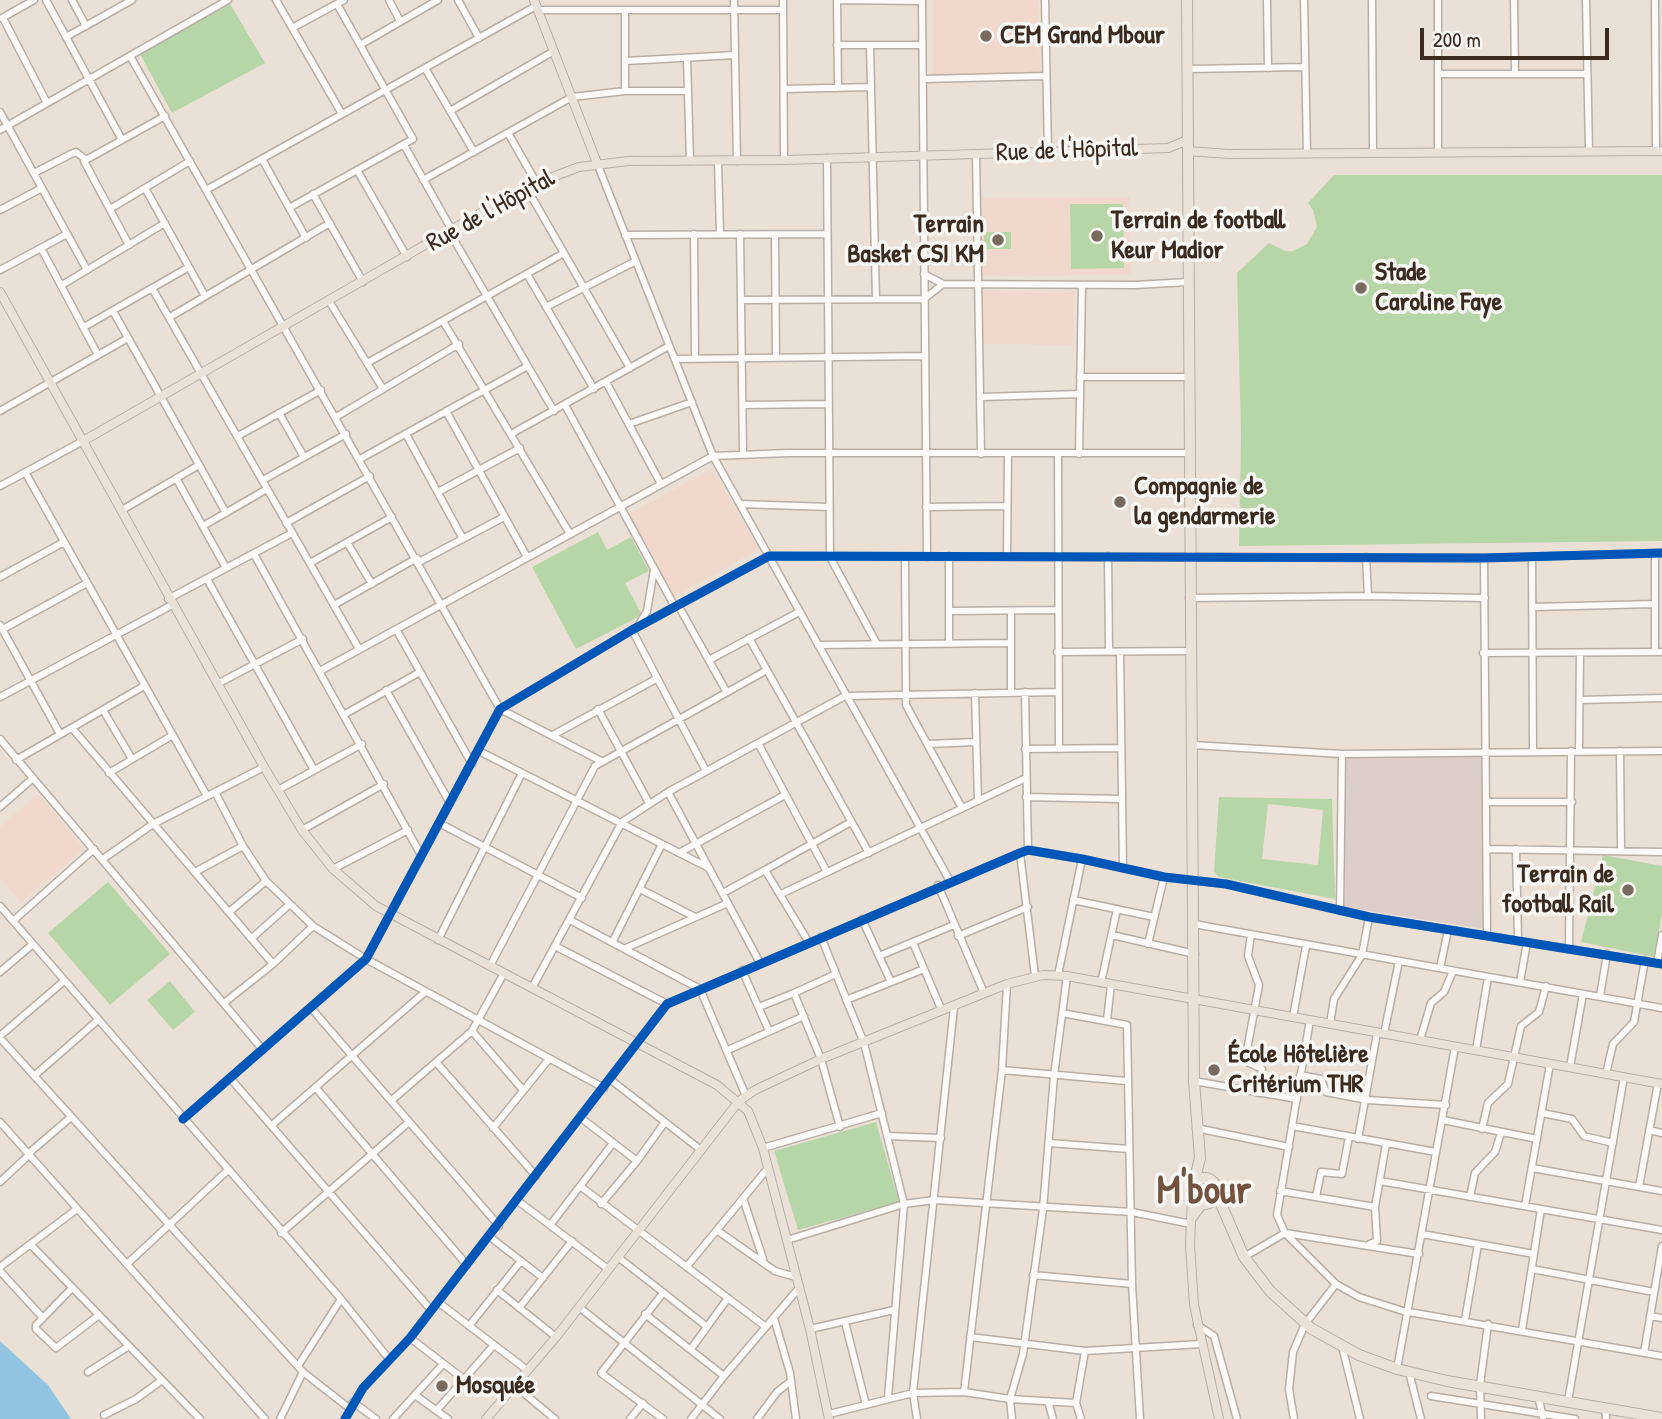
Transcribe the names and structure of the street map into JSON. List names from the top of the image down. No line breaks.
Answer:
{"streets":{"main road":["Rue de l'Hôpital"]},"districts":["M'bour"],"places":["CEM Grand Mbour","Terrain de football Keur Madior","Terrain Basket CSI KM","Stade Caroline Faye","Compagnie de la gendarmerie","Terrain de football Rail","École Hôtelière Critérium THR","Mosquée"],"scale_bar":"200 m"}
